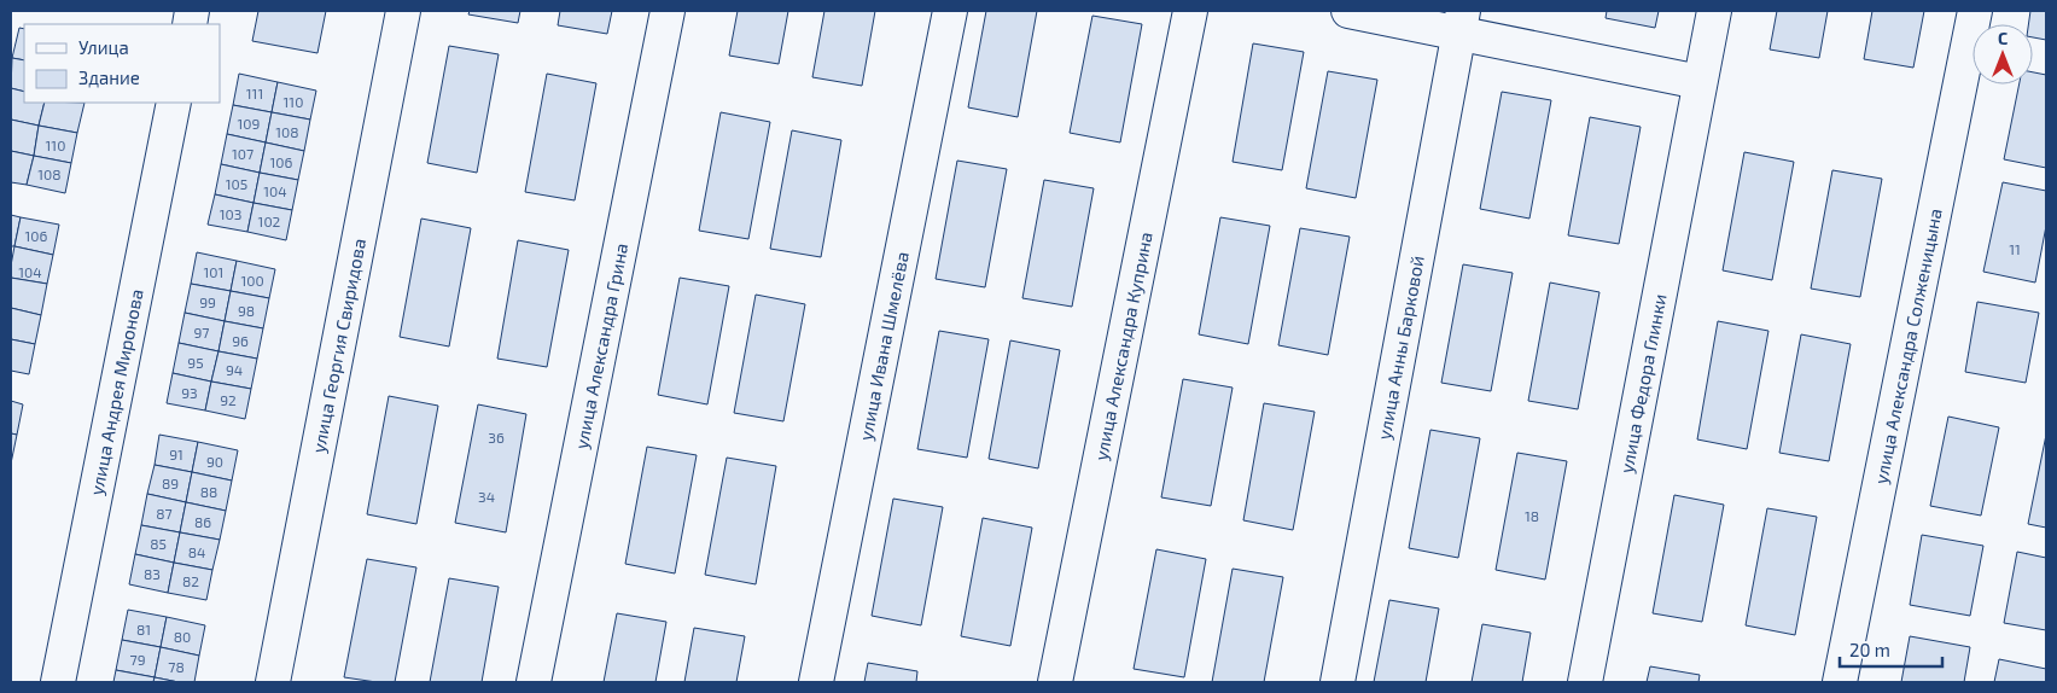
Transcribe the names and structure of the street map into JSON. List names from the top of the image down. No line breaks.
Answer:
{"streets":{"street":["улица Георгия Свиридова","улица Александра Грина","улица Ивана Шмелёва","улица Александра Куприна","улица Анны Барковой","улица Александра Солженицына","улица Федора Глинки","улица Андрея Миронова"]},"house_numbers":["111","110","109","108","110","107","106","108","105","104","103","102","106","11","104","101","100","99","98","97","96","95","94","93","92","36","91","90","89","88","34","87","18","86","85","84","83","82","81","80","79","78"],"legend":["Улица","Здание"],"scale_bar":"20 m","north":"top"}
